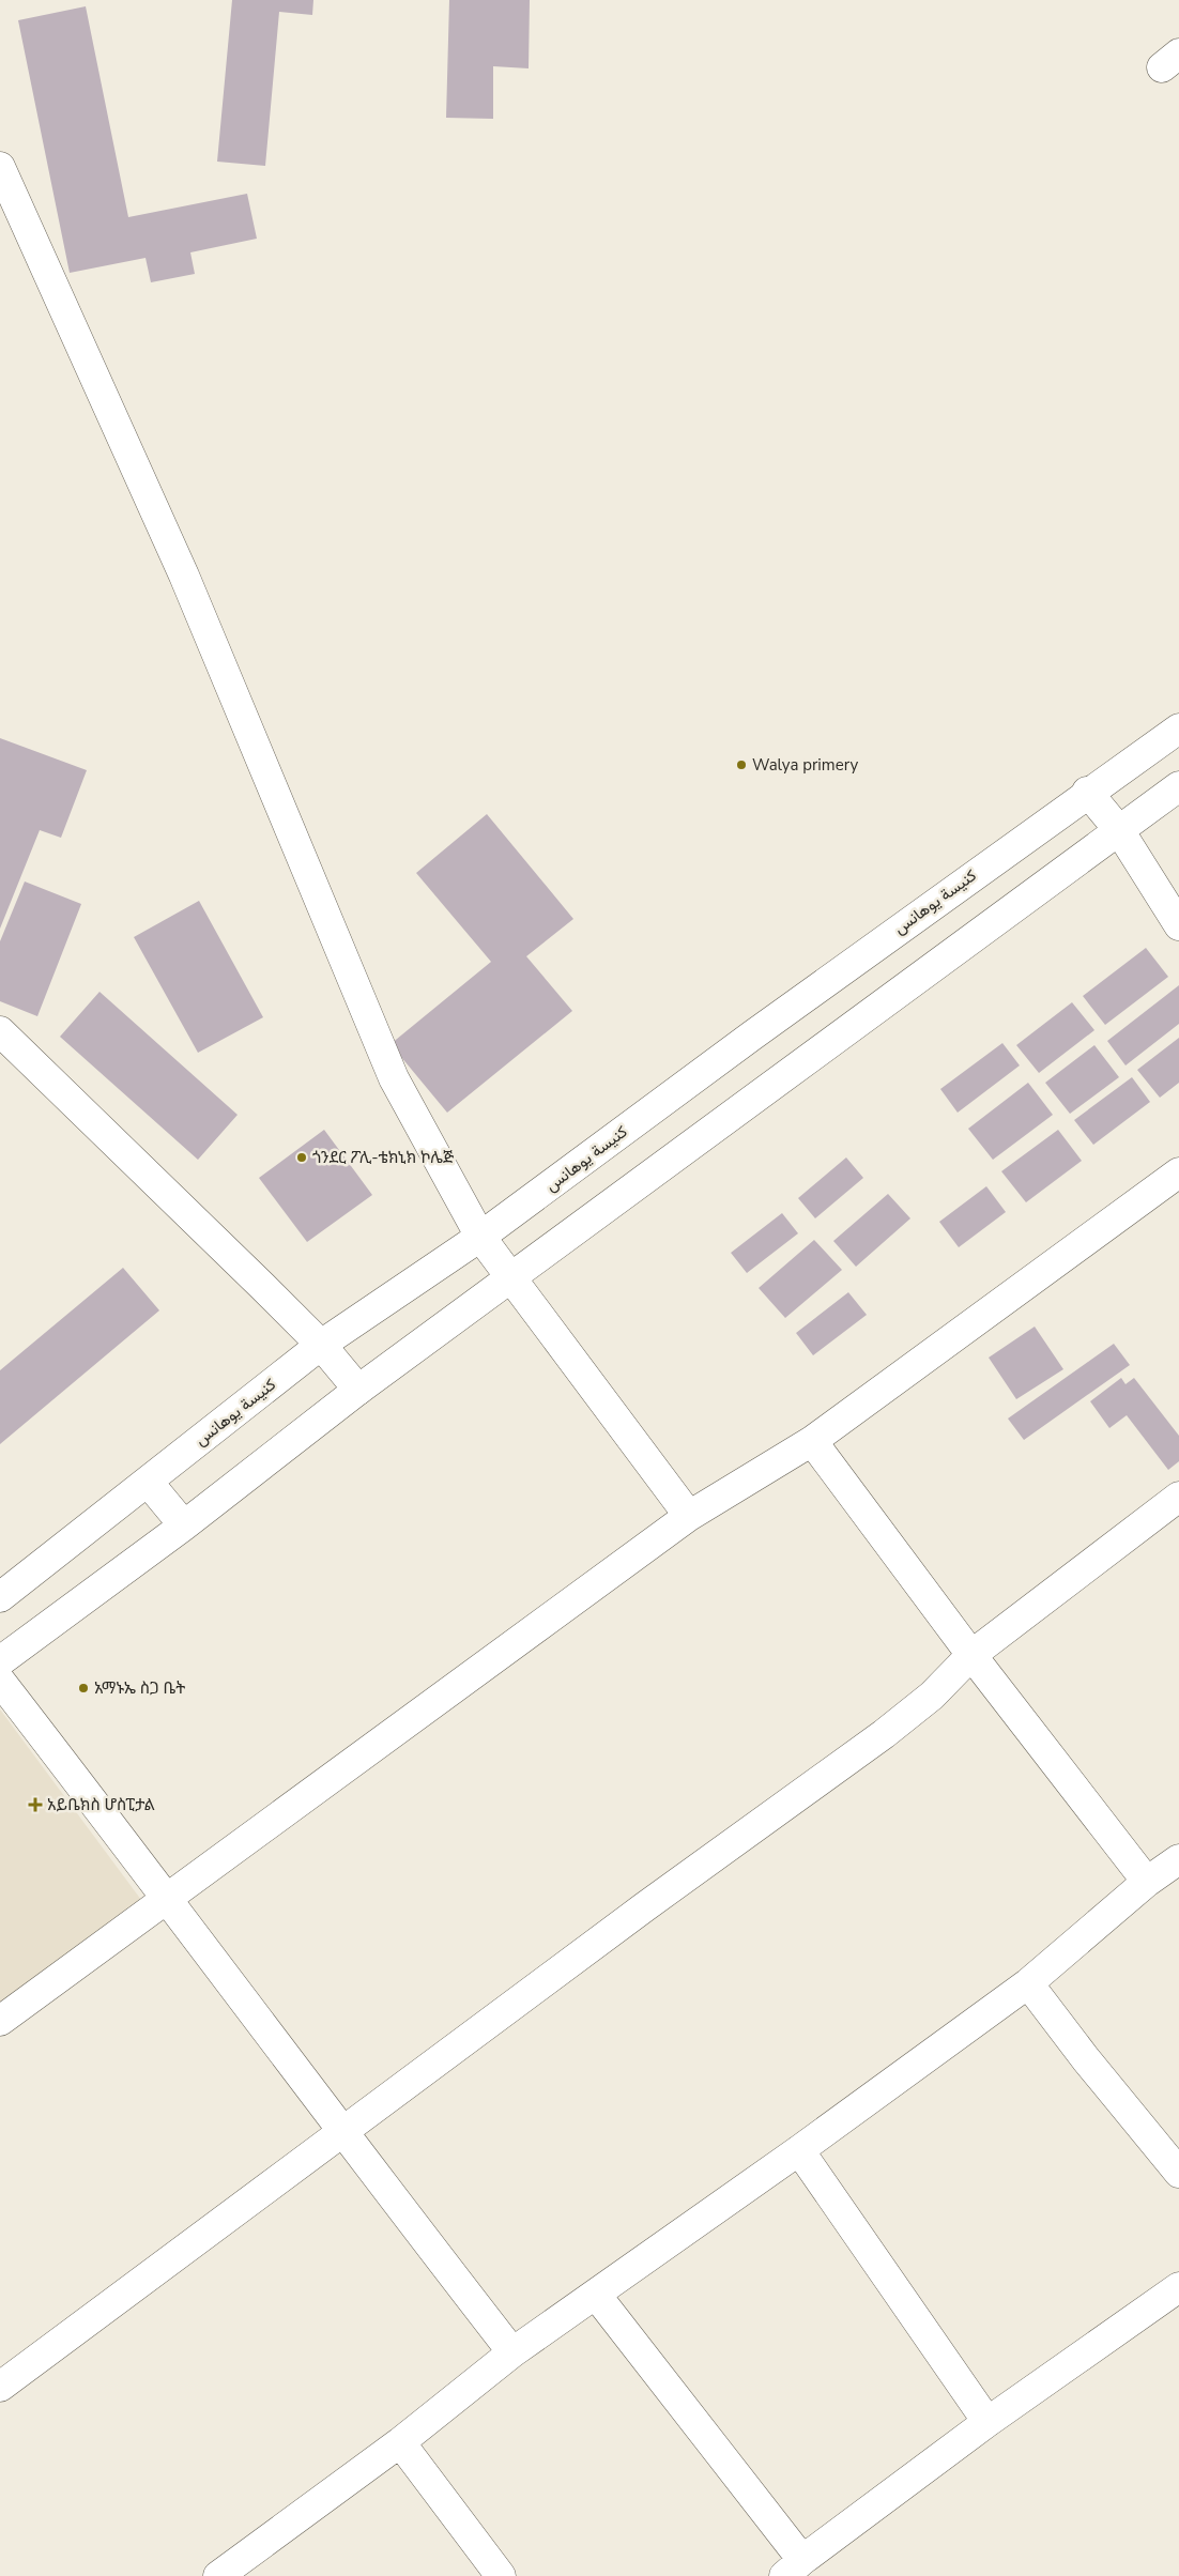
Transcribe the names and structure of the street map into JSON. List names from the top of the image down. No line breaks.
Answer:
{"streets":{"street":["كنيسة يوهانس"]},"places":{"other":["Walya primery","ጎንደር ፖሊ-ቴክኒክ ኮሌጅ","አማኑኤ ስጋ ቤት"],"health":["አይቤክስ ሆስፒታል"]}}
